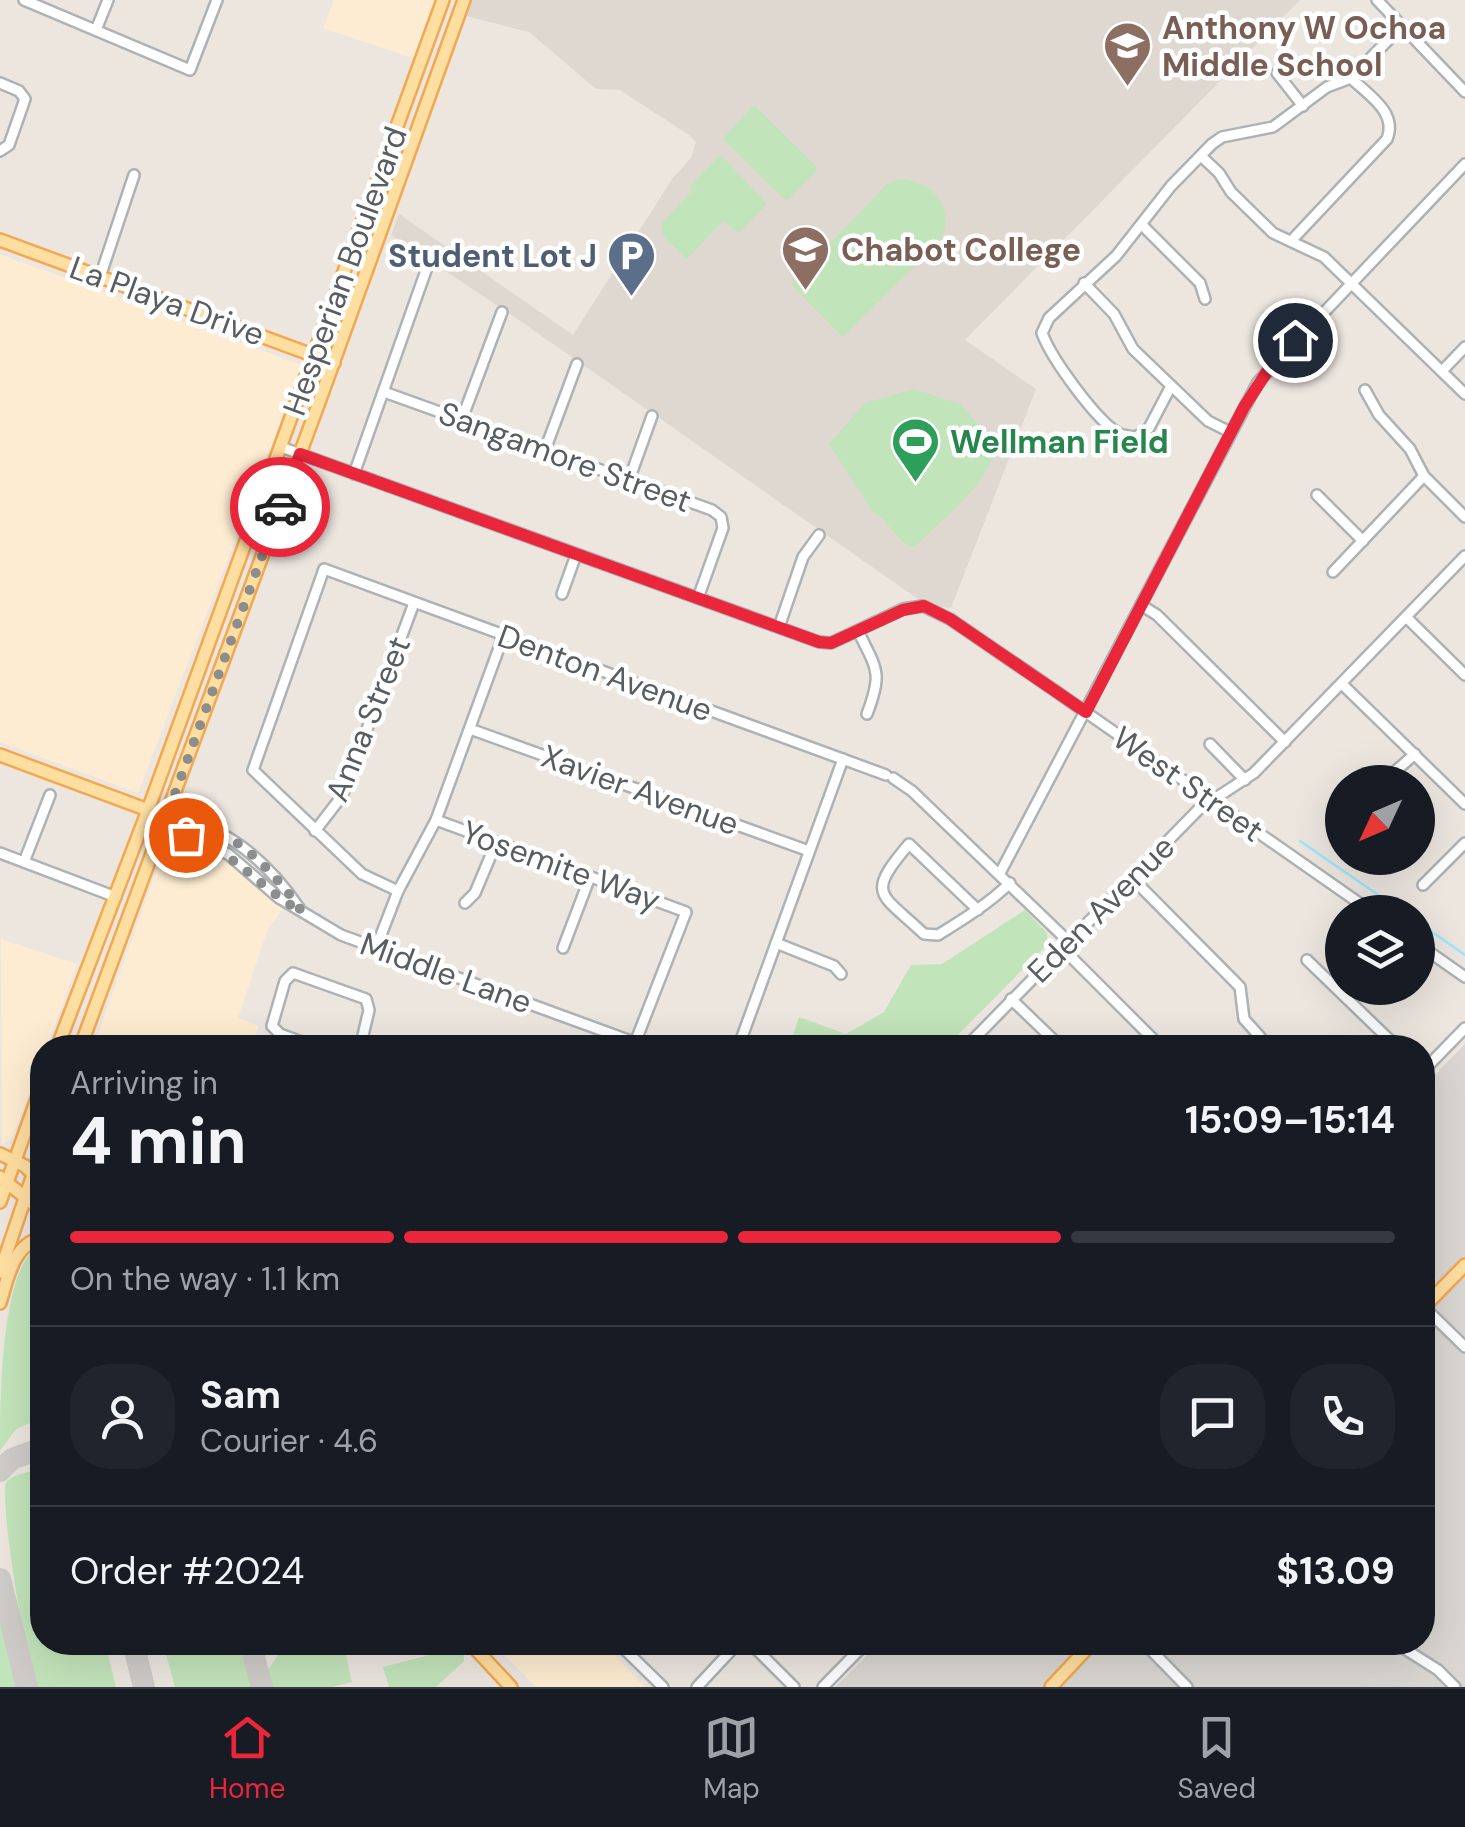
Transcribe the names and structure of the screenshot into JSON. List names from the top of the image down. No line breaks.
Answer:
{"streets":{"main road":["Hesperian Boulevard","La Playa Drive"],"street":["Sangamore Street","Denton Avenue","Anna Street","West Street","Xavier Avenue","Yosemite Way","Eden Avenue","Middle Lane"]},"crossings":[["Hesperian Boulevard","La Playa Drive"],["Hesperian Boulevard","West Street"],["Hesperian Boulevard","Middle Lane"],["Sangamore Street","West Street"],["Denton Avenue","Anna Street"],["Denton Avenue","Eden Avenue"],["West Street","Eden Avenue"]],"places":{"school or university":["Anthony W Ochoa Middle School","Chabot College"],"parking":["Student Lot J"],"sports":["Wellman Field"]},"north":"bottom left","page":{"heading":["4 min","Arriving in","15:09–15:14"],"panel":["Sam","Courier · 4.6","Order #2024","$13.09"],"bar":"On the way · 1.1 km","tabs":["Home","Map","Saved"]}}
